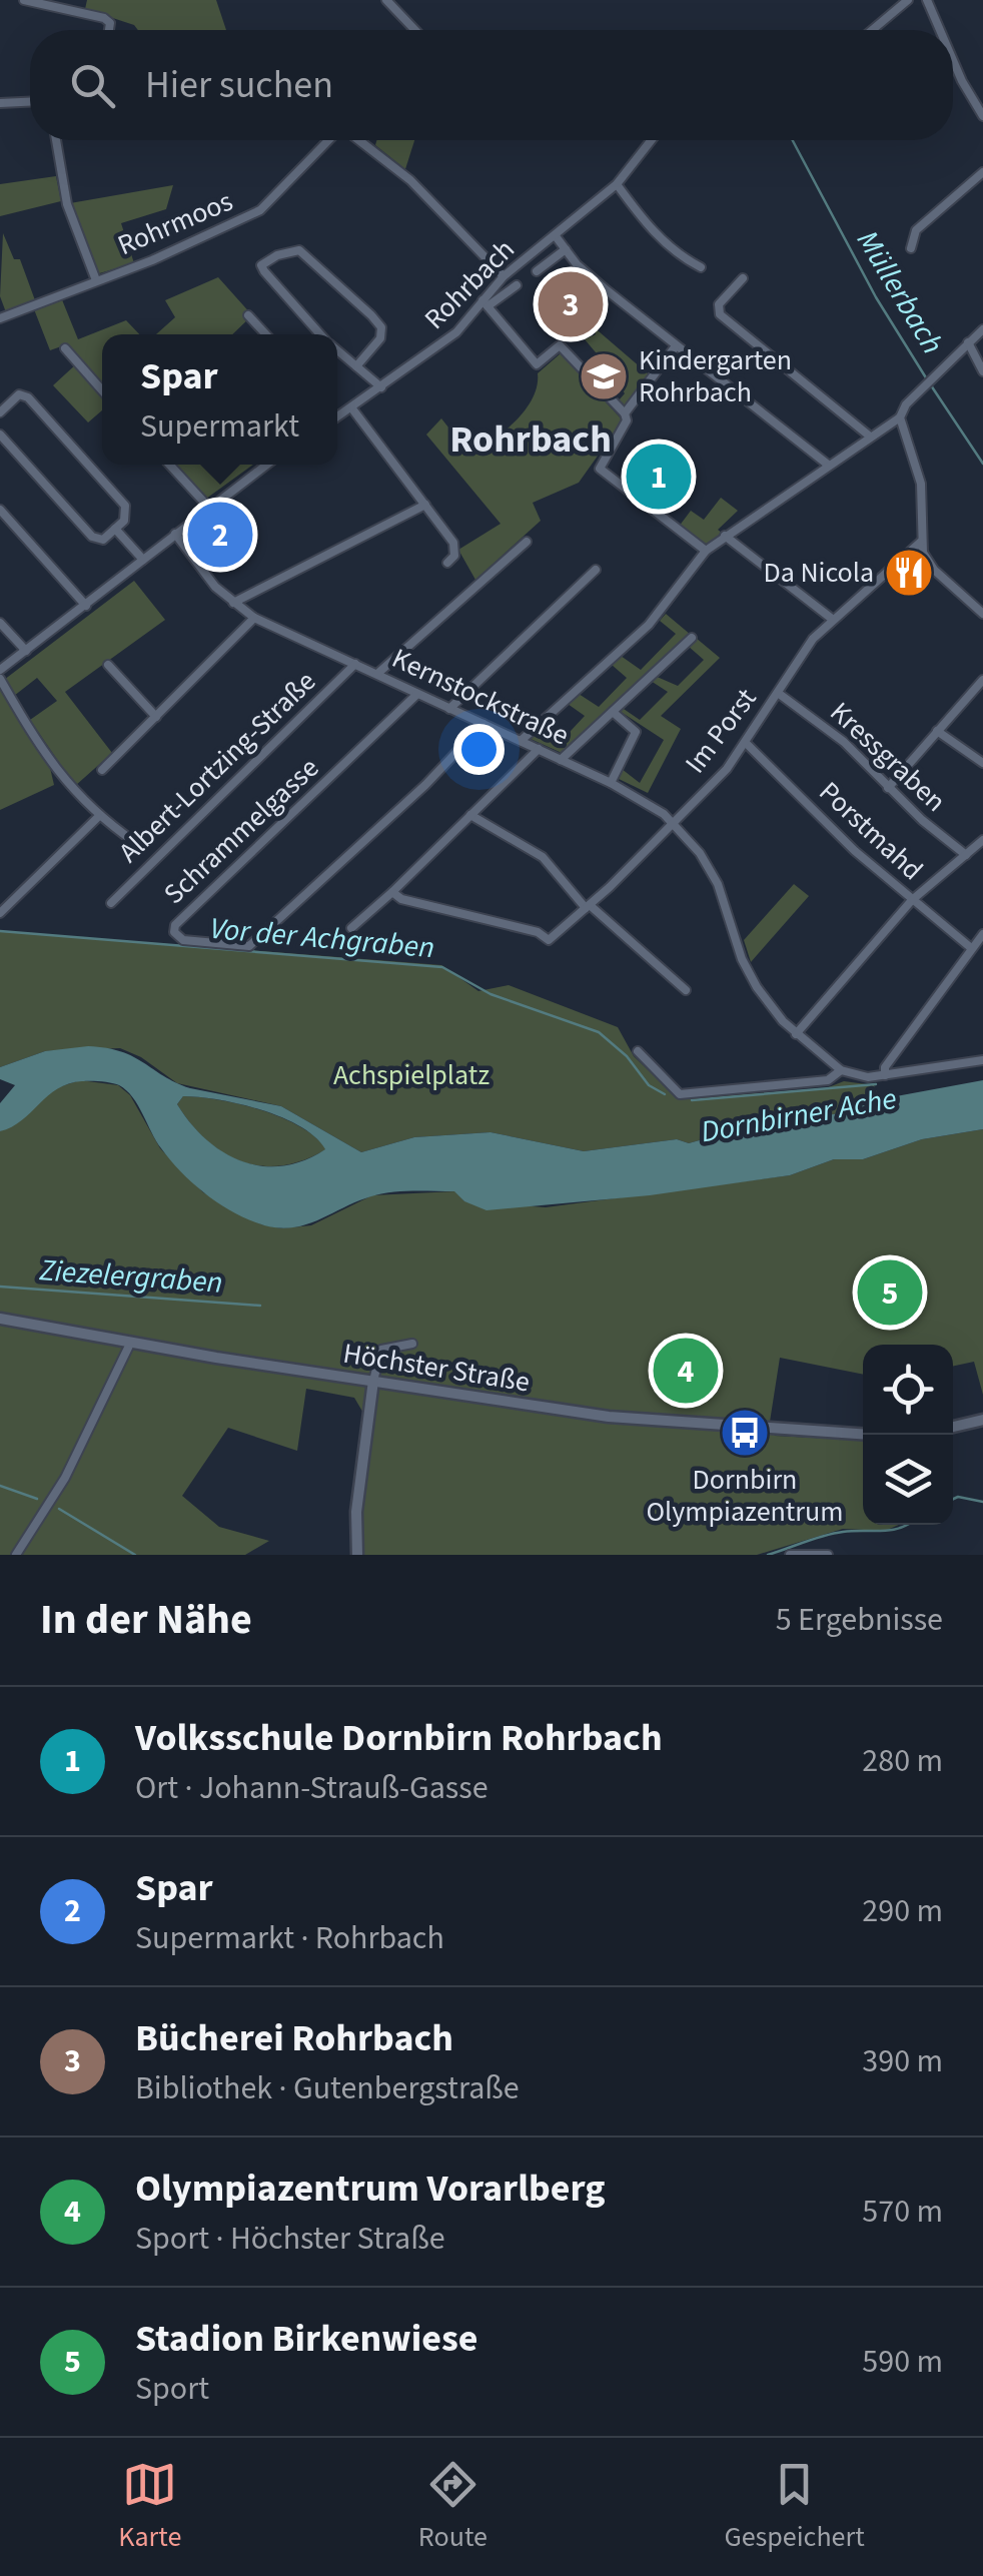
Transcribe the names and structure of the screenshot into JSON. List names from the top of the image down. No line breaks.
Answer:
{"streets":{"main road":["Höchster Straße"],"street":["Rohrmoos","Rohrbach","Kernstockstraße","Im Porst","Kressgraben","Albert-Lortzing-Straße","Schrammelgasse","Porstmahd"]},"crossings":[["Kernstockstraße","Im Porst"],["Kernstockstraße","Albert-Lortzing-Straße"],["Kernstockstraße","Schrammelgasse"],["Im Porst","Kressgraben"],["Im Porst","Porstmahd"]],"districts":["Rohrbach"],"water":["Müllerbach","Vor der Achgraben","Dornbirner Ache","Ziezelergraben"],"parks":["Achspielplatz"],"places":{"school or university":["Kindergarten Rohrbach"],"restaurant":["Da Nicola"],"bus stop":["Dornbirn Olympiazentrum"]},"page":{"search":"Hier suchen","pins":["3","1","2","5","4"],"popup":["Spar","Supermarkt"],"heading":["In der Nähe","5 Ergebnisse"],"list":[{"mark":"1","name":"Volksschule Dornbirn Rohrbach","note":"Ort · Johann-Strauß-Gasse","value":"280 m"},{"mark":"2","name":"Spar","note":"Supermarkt · Rohrbach","value":"290 m"},{"mark":"3","name":"Bücherei Rohrbach","note":"Bibliothek · Gutenbergstraße","value":"390 m"},{"mark":"4","name":"Olympiazentrum Vorarlberg","note":"Sport · Höchster Straße","value":"570 m"},{"mark":"5","name":"Stadion Birkenwiese","note":"Sport","value":"590 m"}],"nav":["Karte","Route","Gespeichert"]}}
